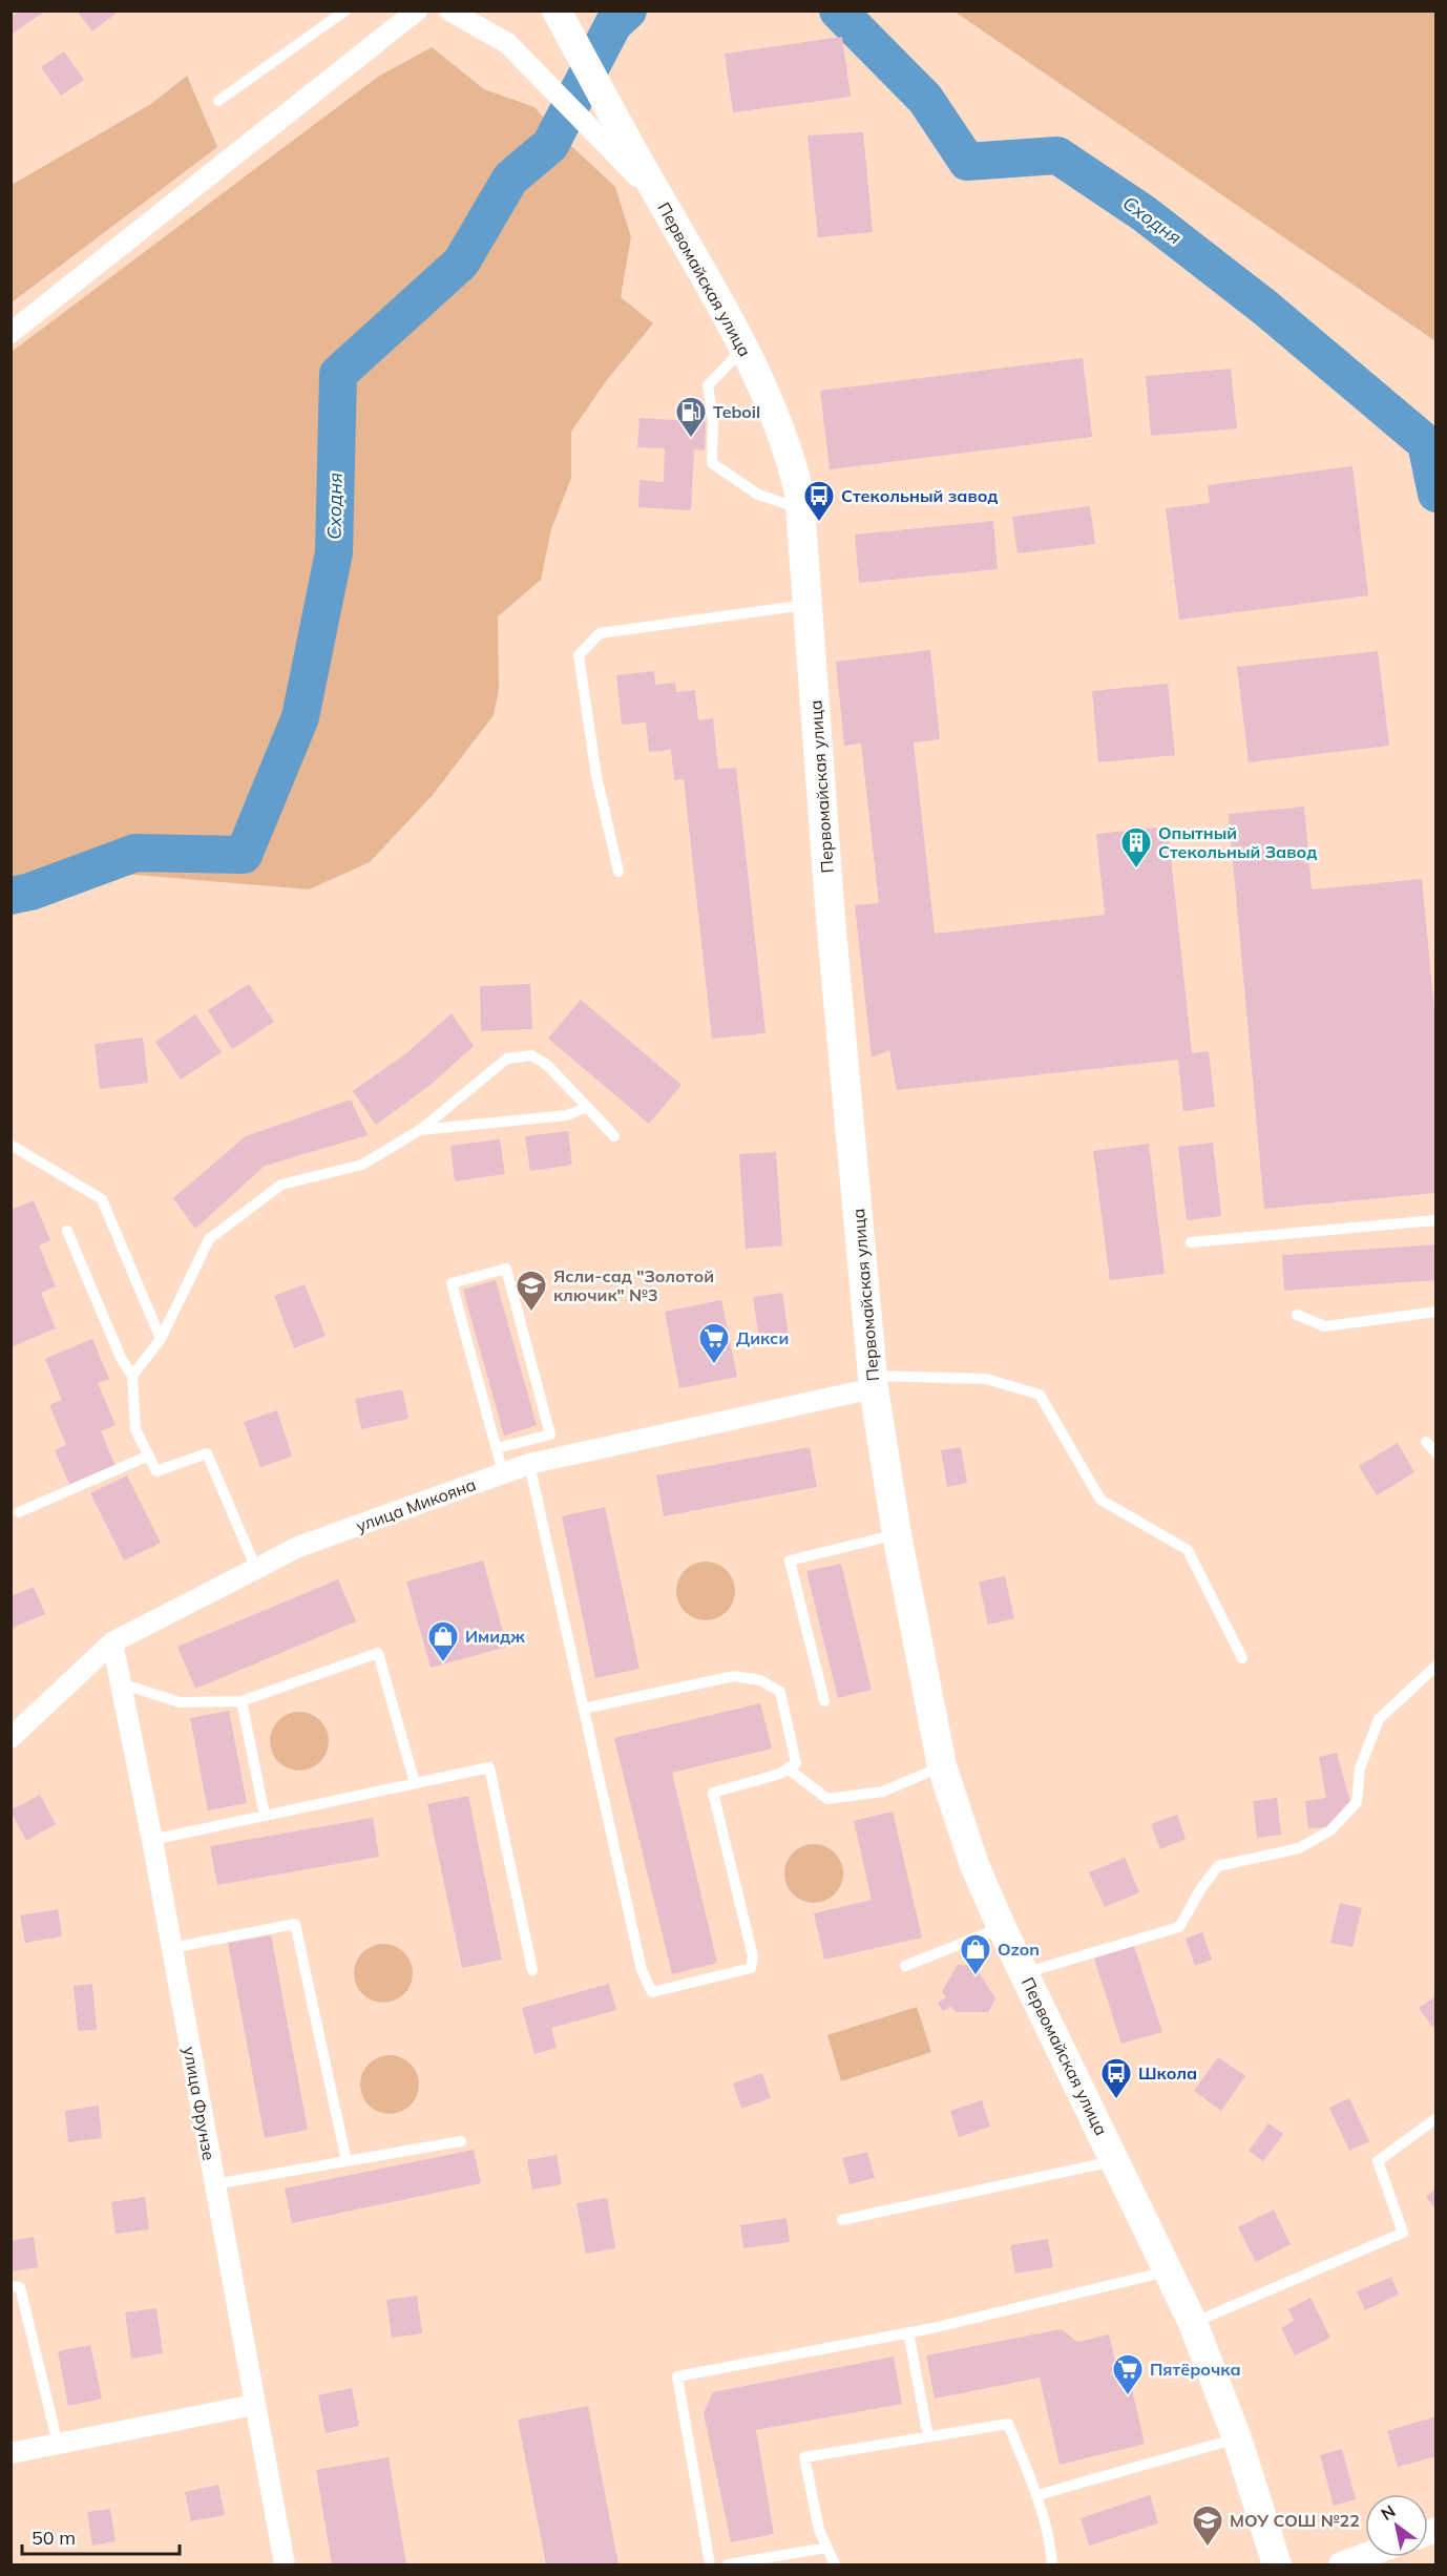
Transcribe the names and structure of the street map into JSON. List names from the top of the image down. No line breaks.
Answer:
{"streets":{"main road":["Первомайская улица"],"street":["улица Микояна","улица Фрунзе"]},"crossings":[["Первомайская улица","улица Микояна"],["улица Микояна","улица Фрунзе"]],"water":["Сходня"],"places":{"fuel station":["Teboil"],"bus stop":["Стекольный завод","Школа"],"building":["Опытный Стекольный Завод"],"school or university":["Ясли-сад \"Золотой ключик\" №3","МОУ СОШ №22"],"supermarket":["Дикси","Пятёрочка"],"shop":["Имидж","Ozon"]},"scale_bar":"50 m","north":"top left"}
